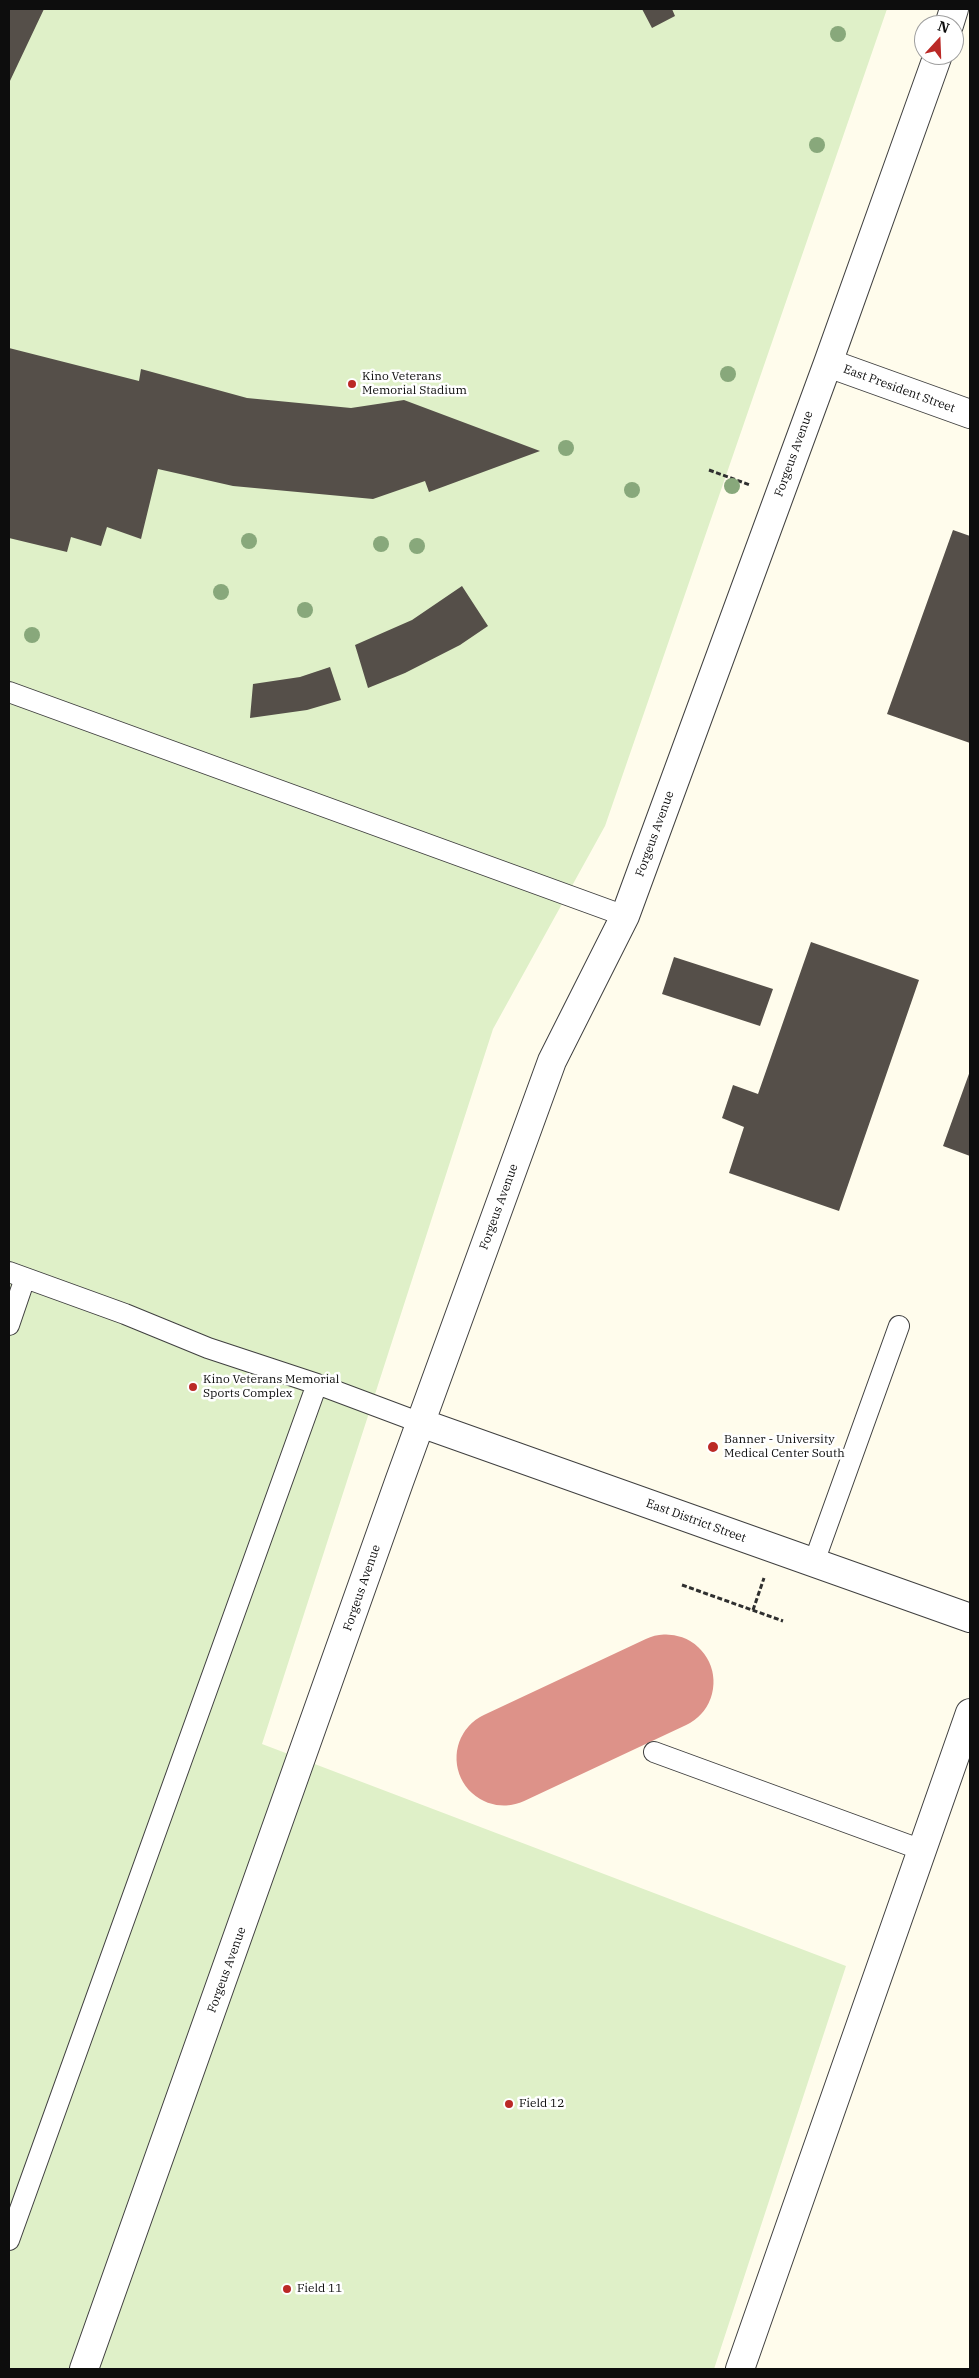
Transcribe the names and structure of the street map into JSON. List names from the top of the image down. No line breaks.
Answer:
{"streets":{"street":["East President Street","Forgeus Avenue","East District Street"]},"crossings":[["East President Street","Forgeus Avenue"],["Forgeus Avenue","East District Street"]],"places":["Kino Veterans Memorial Stadium","Kino Veterans Memorial Sports Complex","Banner - University Medical Center South","Field 12","Field 11"],"north":"top"}
